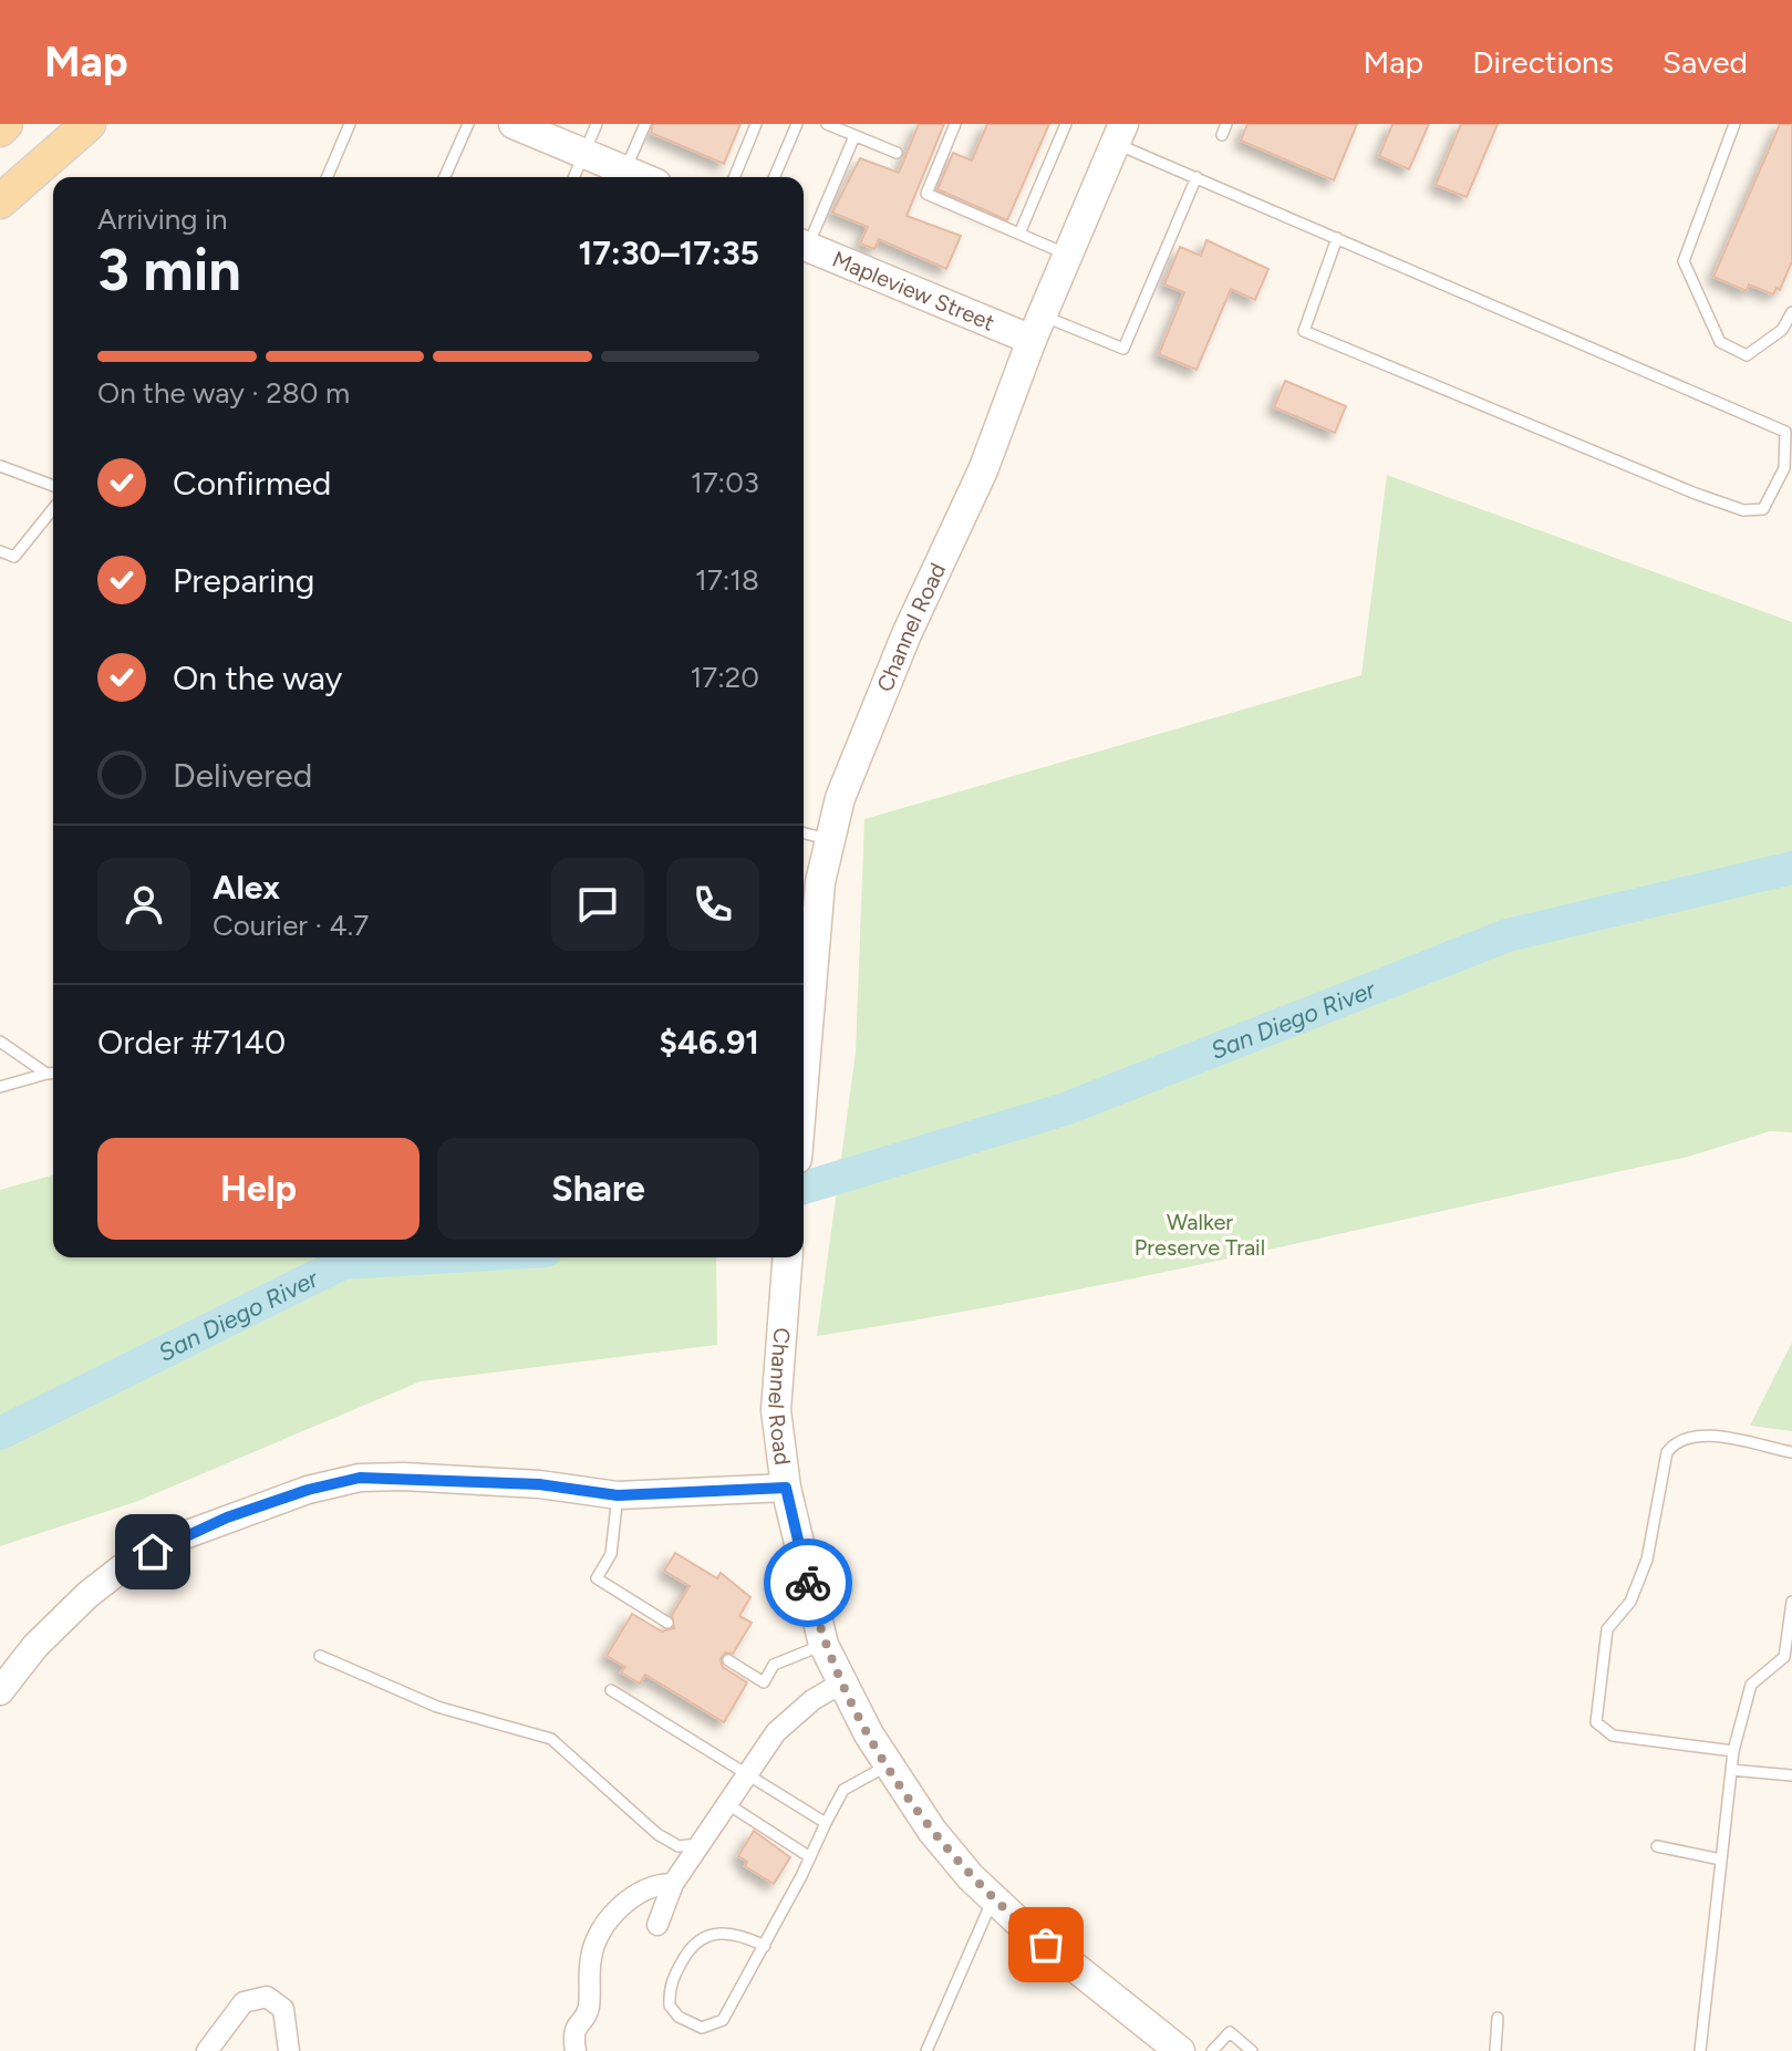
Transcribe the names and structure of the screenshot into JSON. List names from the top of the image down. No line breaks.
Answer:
{"streets":{"main road":["Mapleview Street","Channel Road"]},"crossings":[["Mapleview Street","Channel Road"]],"water":["San Diego River"],"parks":["Walker Preserve Trail"],"page":{"header":"Map","nav":["Map","Directions","Saved"],"heading":["3 min","Arriving in","17:30–17:35"],"panel":["Alex","Courier · 4.7","Order #7140","$46.91"],"bar":"On the way · 280 m","list":[["Confirmed","17:03"],["Preparing","17:18"],["On the way","17:20"],"Delivered"],"buttons":["Help","Share"]}}
